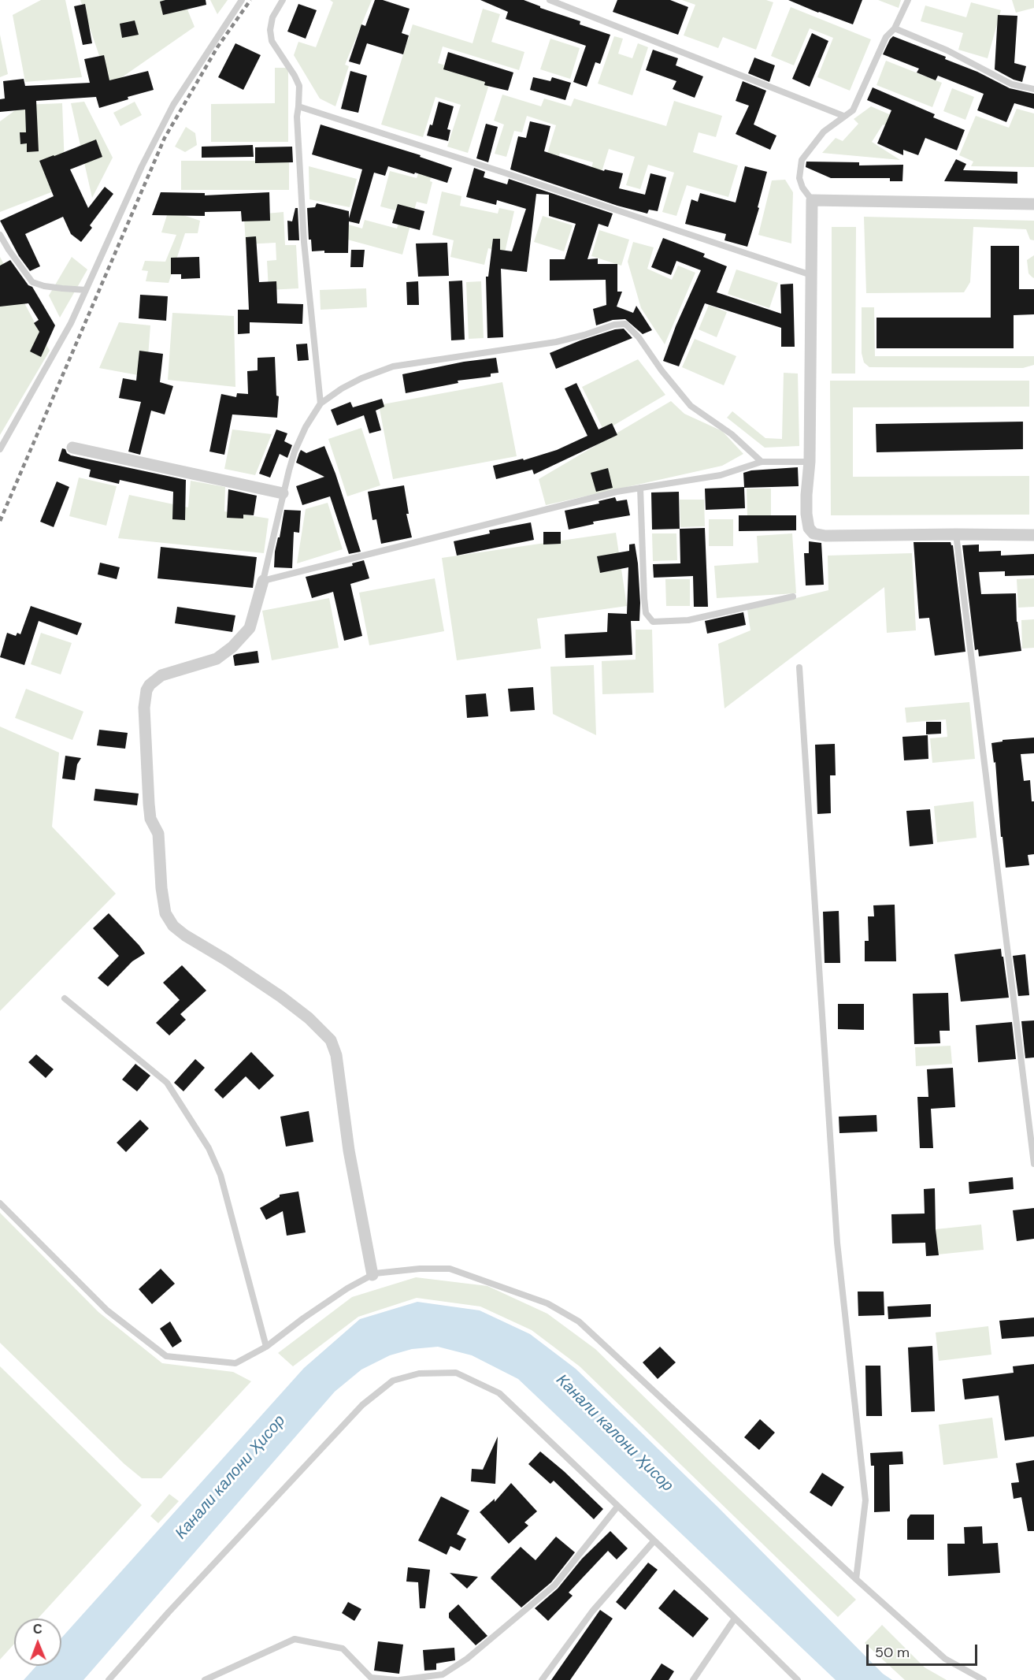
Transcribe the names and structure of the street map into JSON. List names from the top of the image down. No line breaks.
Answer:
{"water":["Канали калони Ҳисор"],"scale_bar":"50 m","north":"top"}
